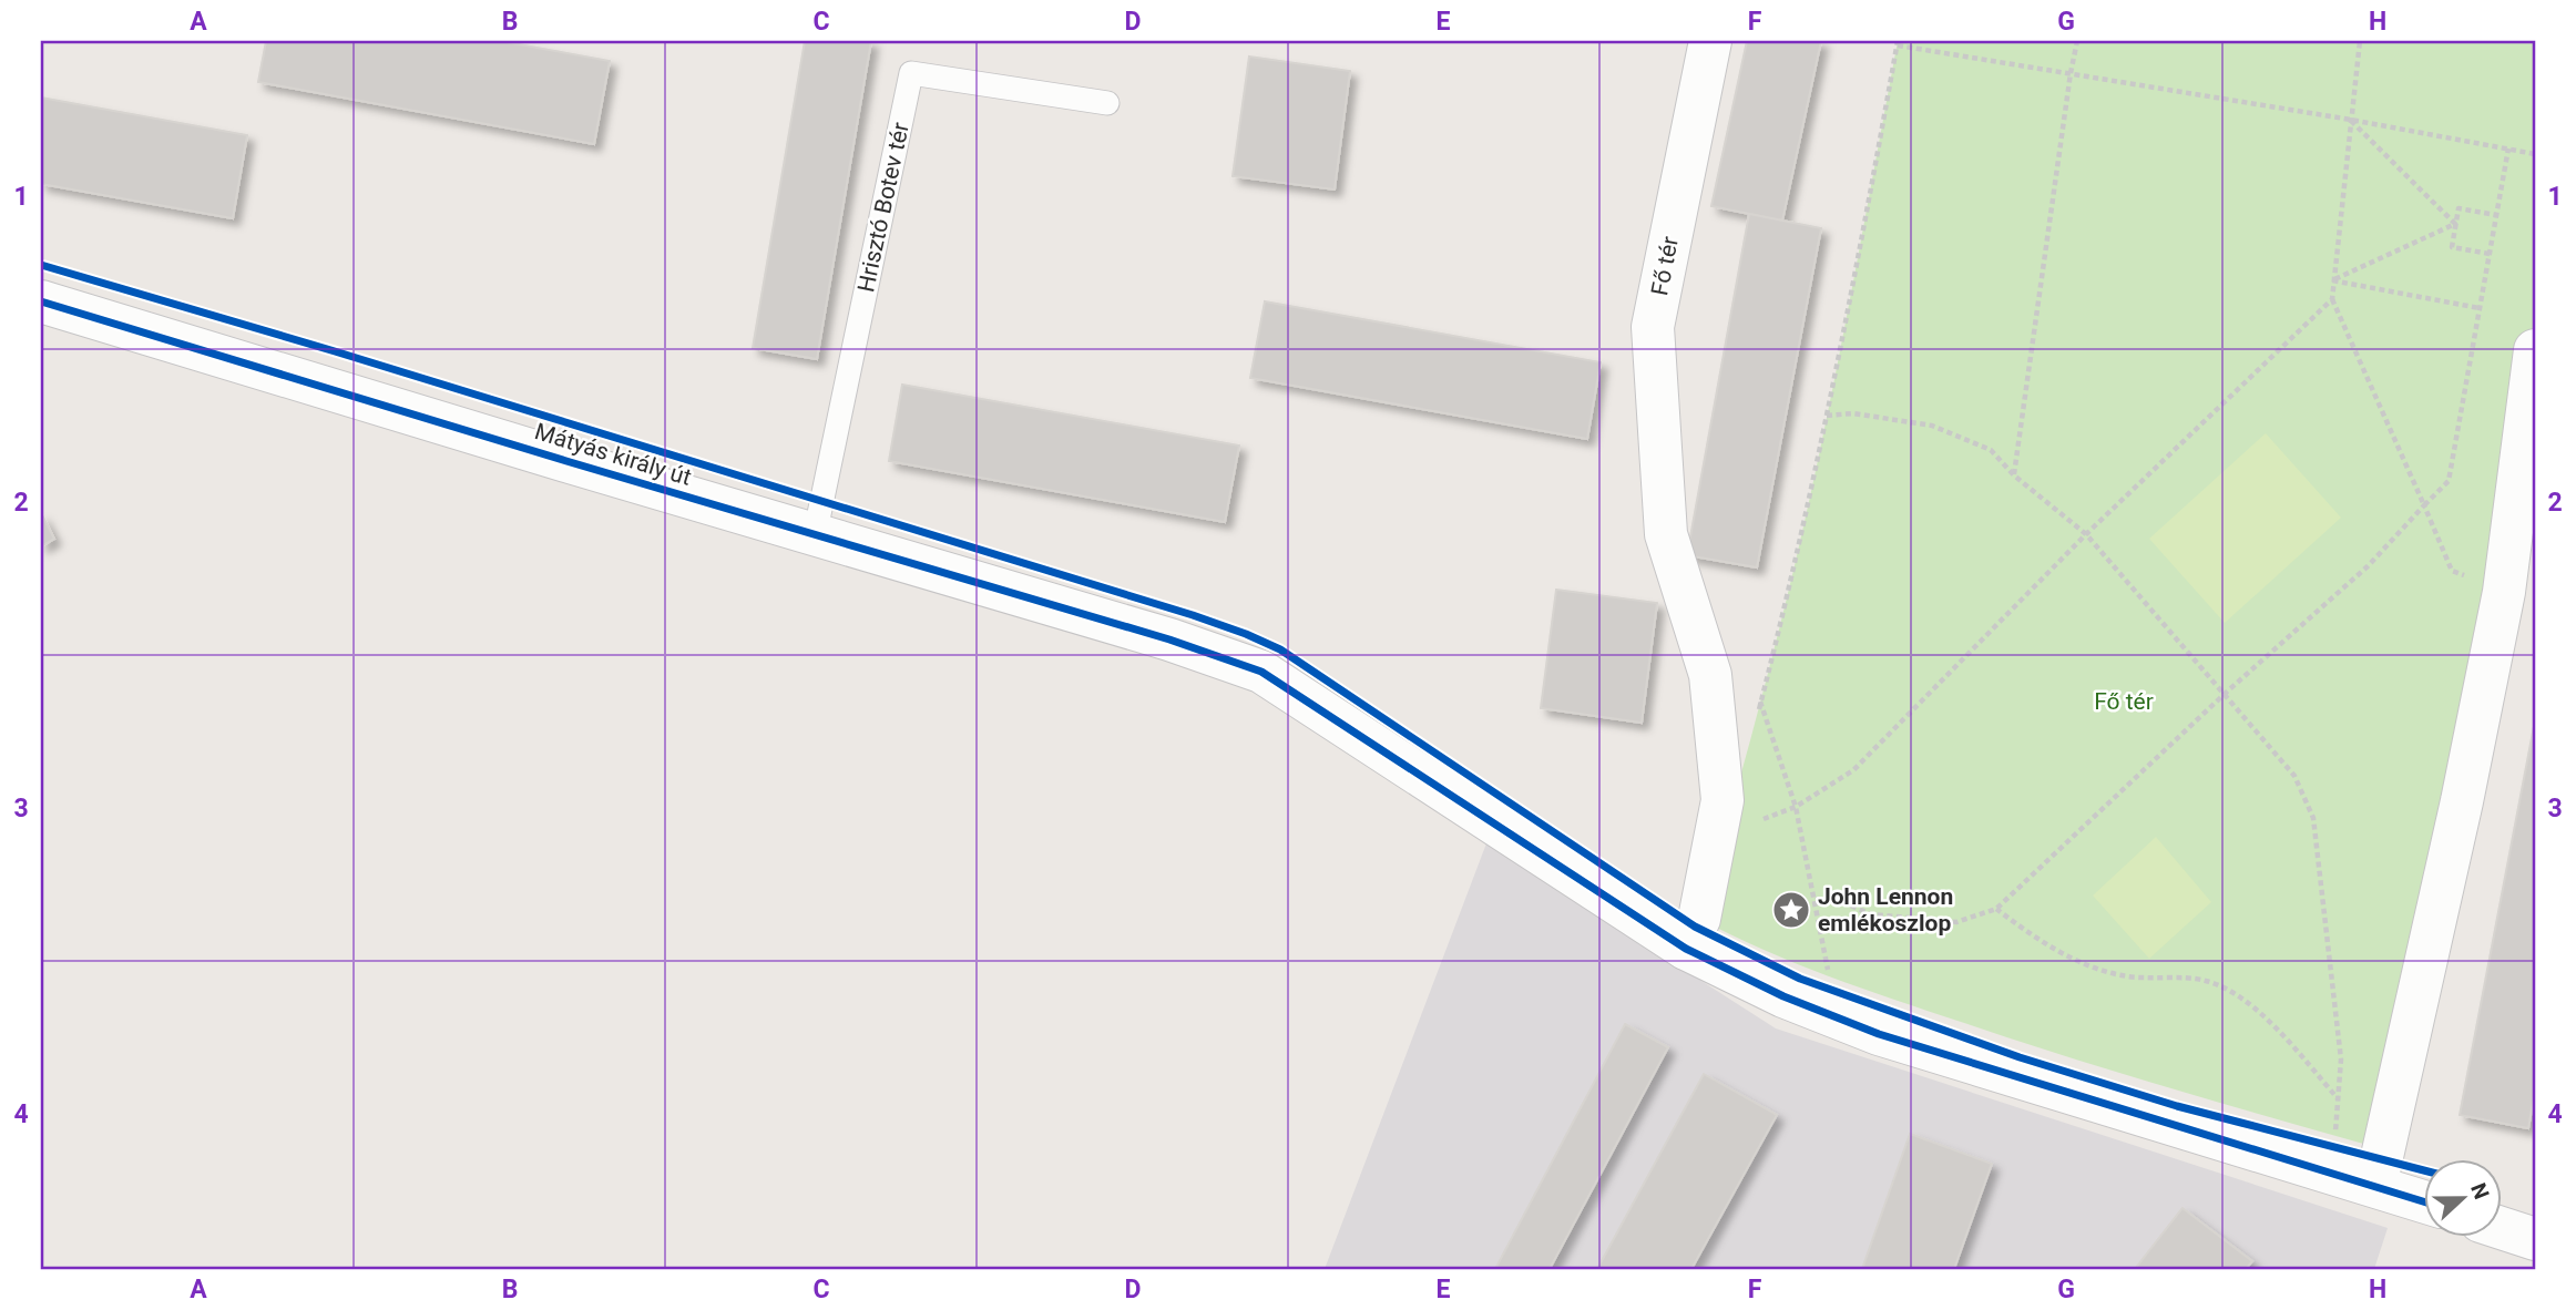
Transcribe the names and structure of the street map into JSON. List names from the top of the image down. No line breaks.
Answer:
{"streets":{"street":["Fő tér","Mátyás király út"],"lane":["Hrisztó Botev tér"]},"crossings":[["Hrisztó Botev tér","Mátyás király út"],["Fő tér","Mátyás király út"]],"parks":["Fő tér"],"places":{"place":["John Lennon emlékoszlop"]},"north":"right","grid":{"columns":["A","B","C","D","E","F","G","H"],"rows":["1","2","3","4"]}}
